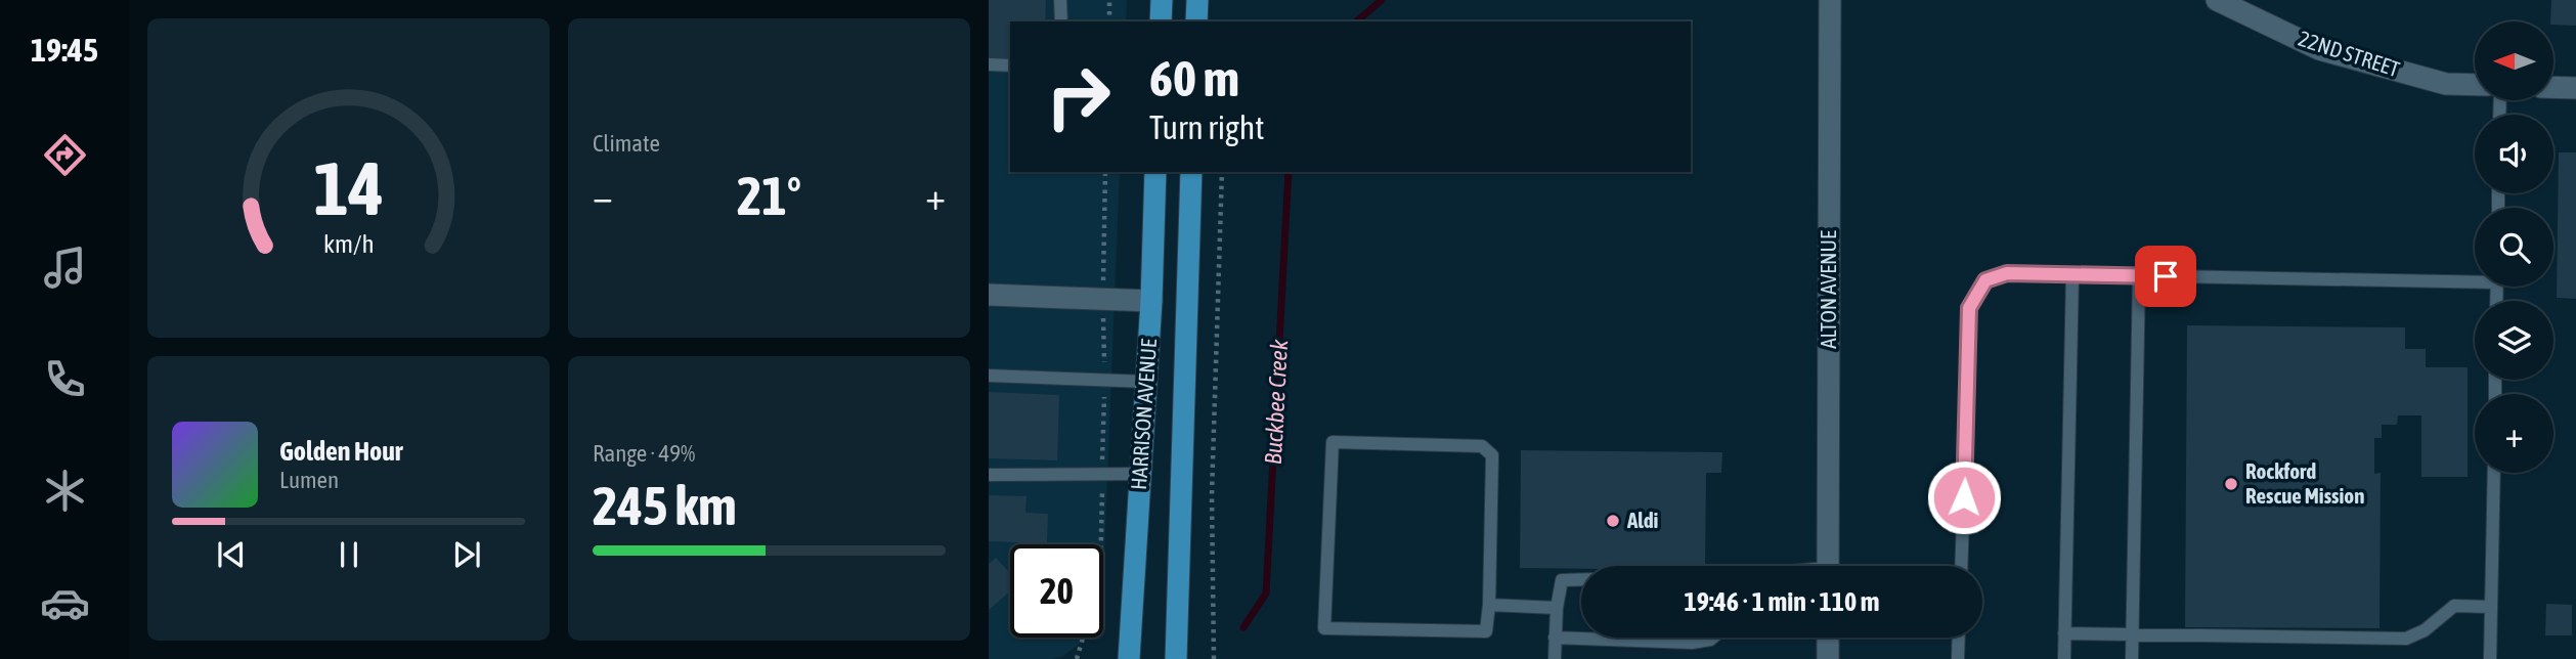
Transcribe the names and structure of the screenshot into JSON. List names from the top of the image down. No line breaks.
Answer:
{"streets":{"main road":["HARRISON AVENUE"],"street":["22ND STREET","ALTON AVENUE"]},"water":["Buckbee Creek"],"places":["Rockford Rescue Mission","Aldi"],"north":"left","page":{"tabs":"19:45","tile":["Climate",["Range · 49%","245 km"]],"map_buttons":"+","turn":["60 m","Turn right"],"heat":["−","21°","+"],"song":["Golden Hour","Lumen"],"limit":"20","trip":"19:46 · 1 min · 110 m","gauge":["14","km/h"]}}
